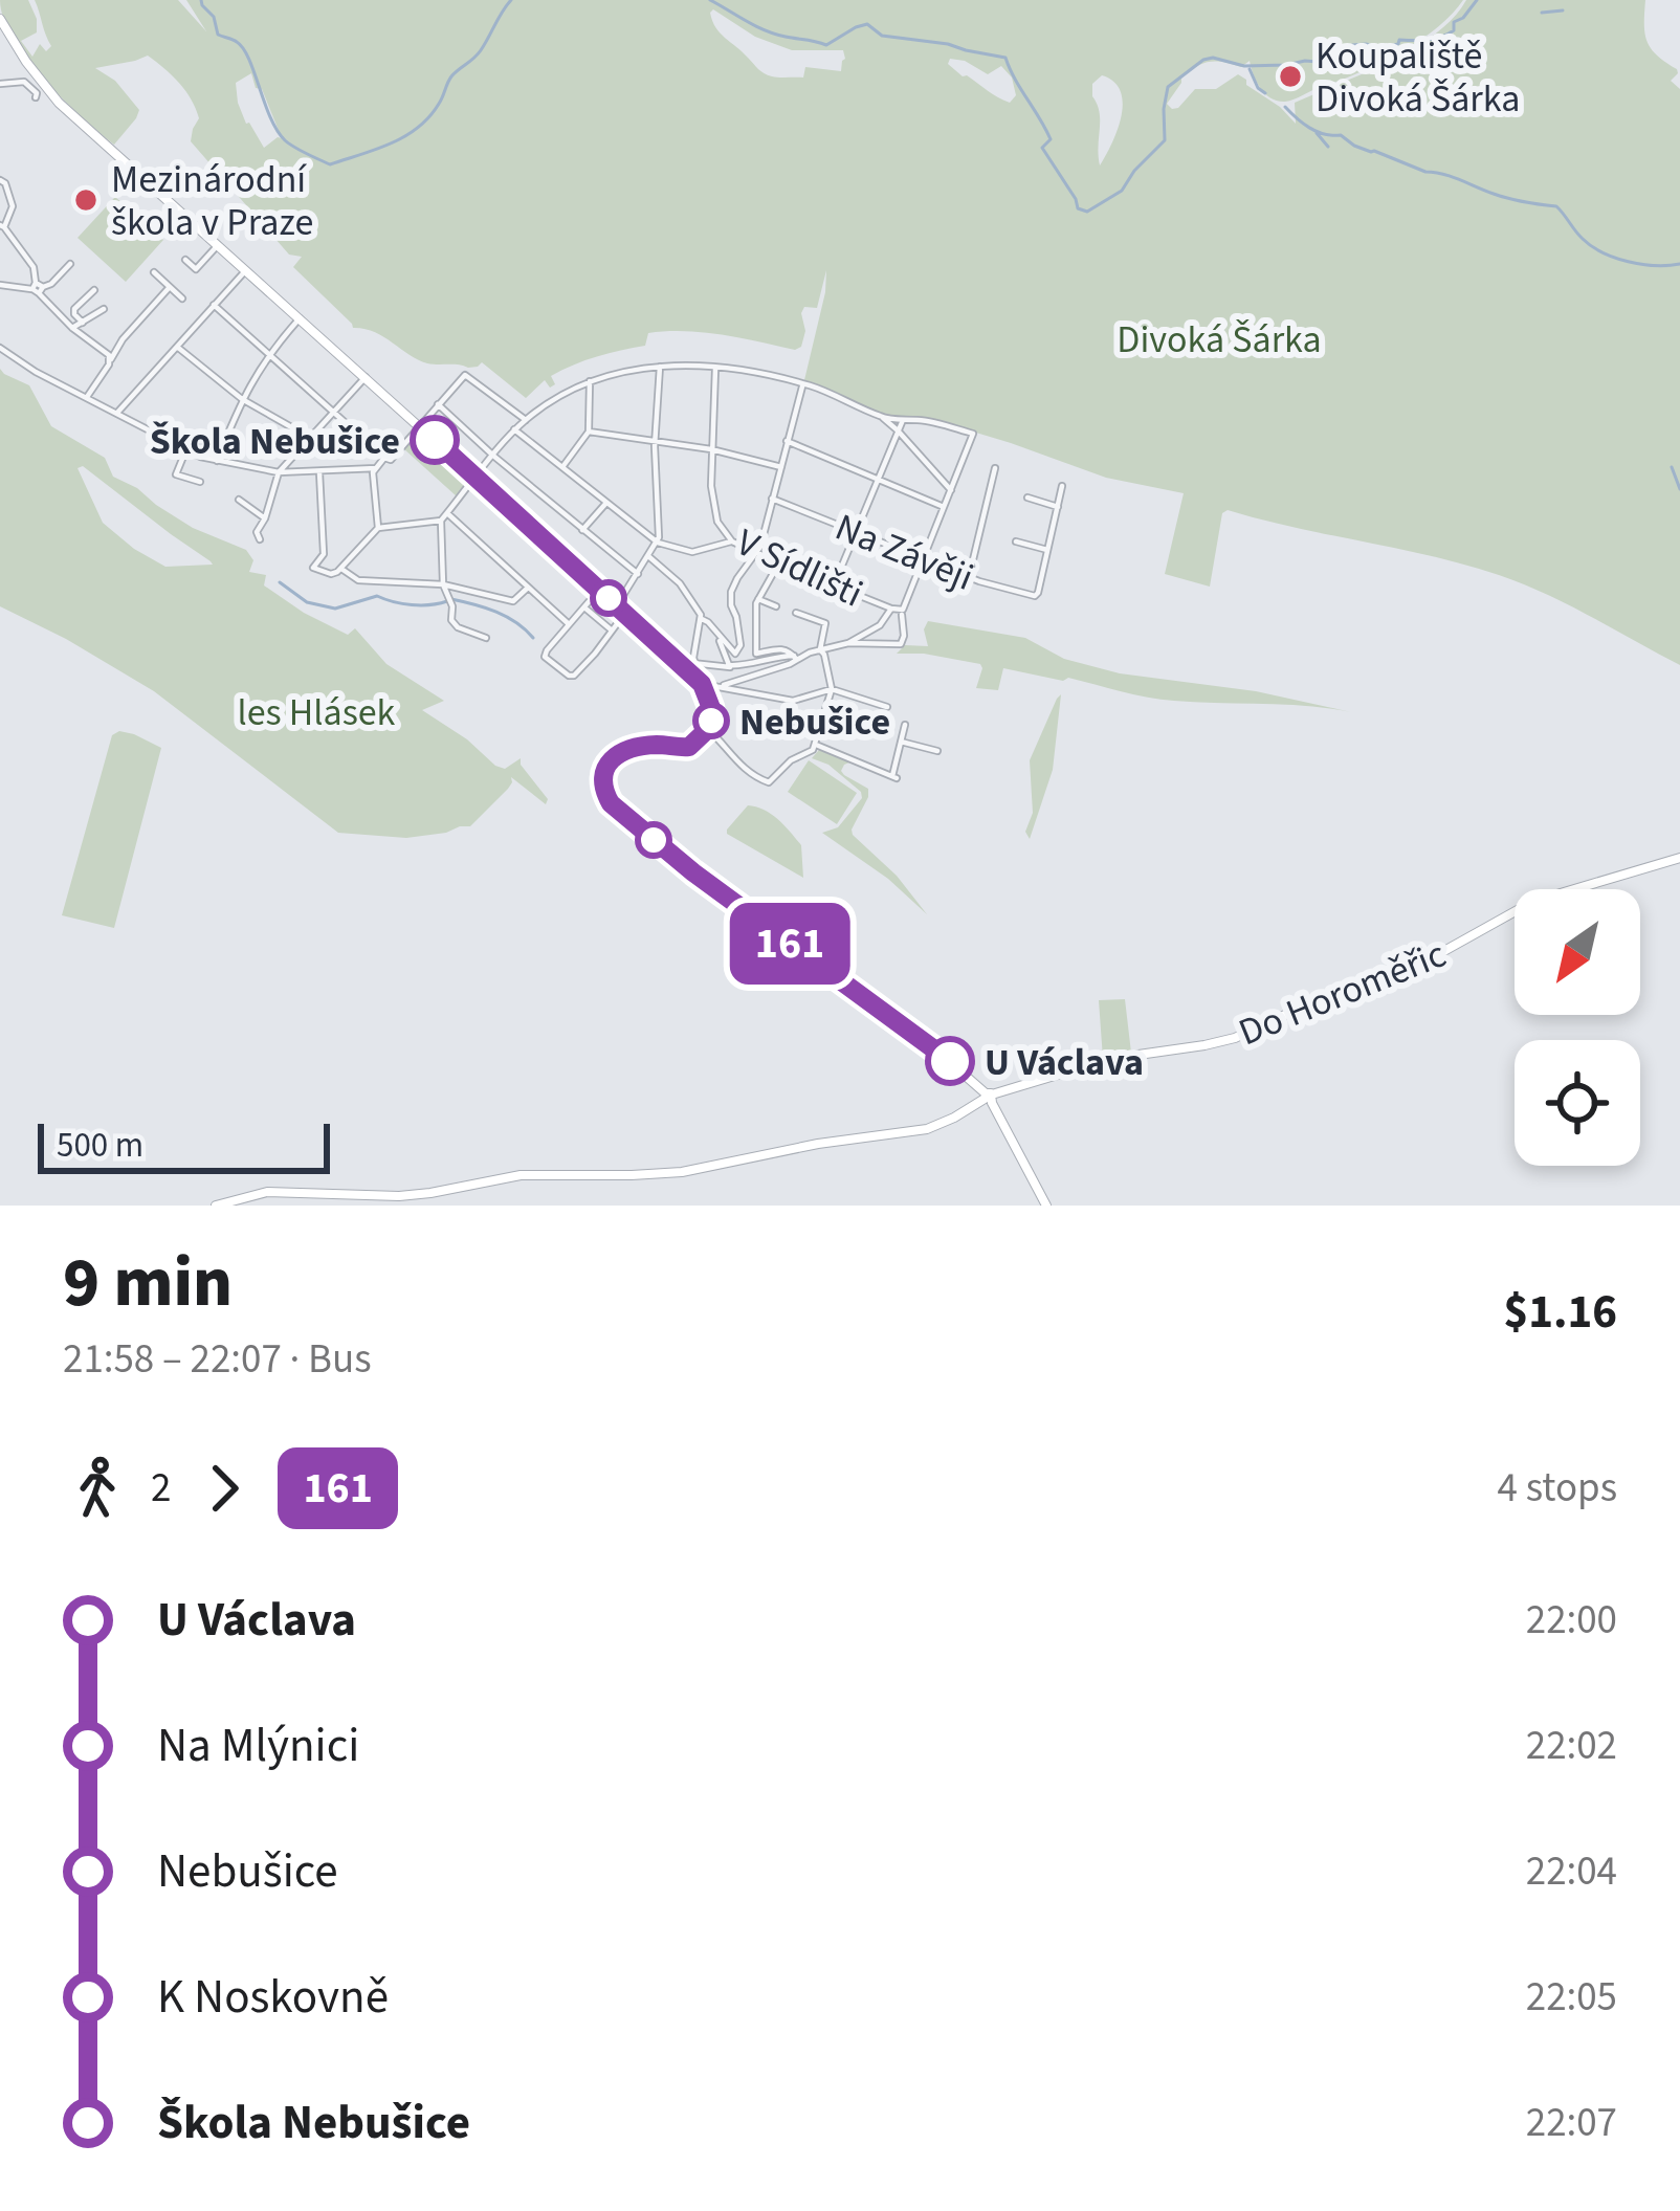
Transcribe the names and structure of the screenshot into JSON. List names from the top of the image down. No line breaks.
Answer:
{"streets":{"street":["Na Závěji","V Sídlišti","Do Horoměřic"]},"parks":["Divoká Šárka","les Hlásek"],"places":["Koupaliště Divoká Šárka","Mezinárodní škola v Praze","Škola Nebušice","Nebušice","U Václava"],"lines":["bus line 161"],"scale_bar":"500 m","north":"bottom left","page":{"on_map":"161","scale":"500 m","heading":["9 min","21:58 – 22:07 · Bus","$1.16"],"legs":["2","161","4 stops"],"list":[{"name":"U Václava","value":"22:00"},{"name":"Na Mlýnici","value":"22:02"},{"name":"Nebušice","value":"22:04"},{"name":"K Noskovně","value":"22:05"},{"name":"Škola Nebušice","value":"22:07"}]}}
